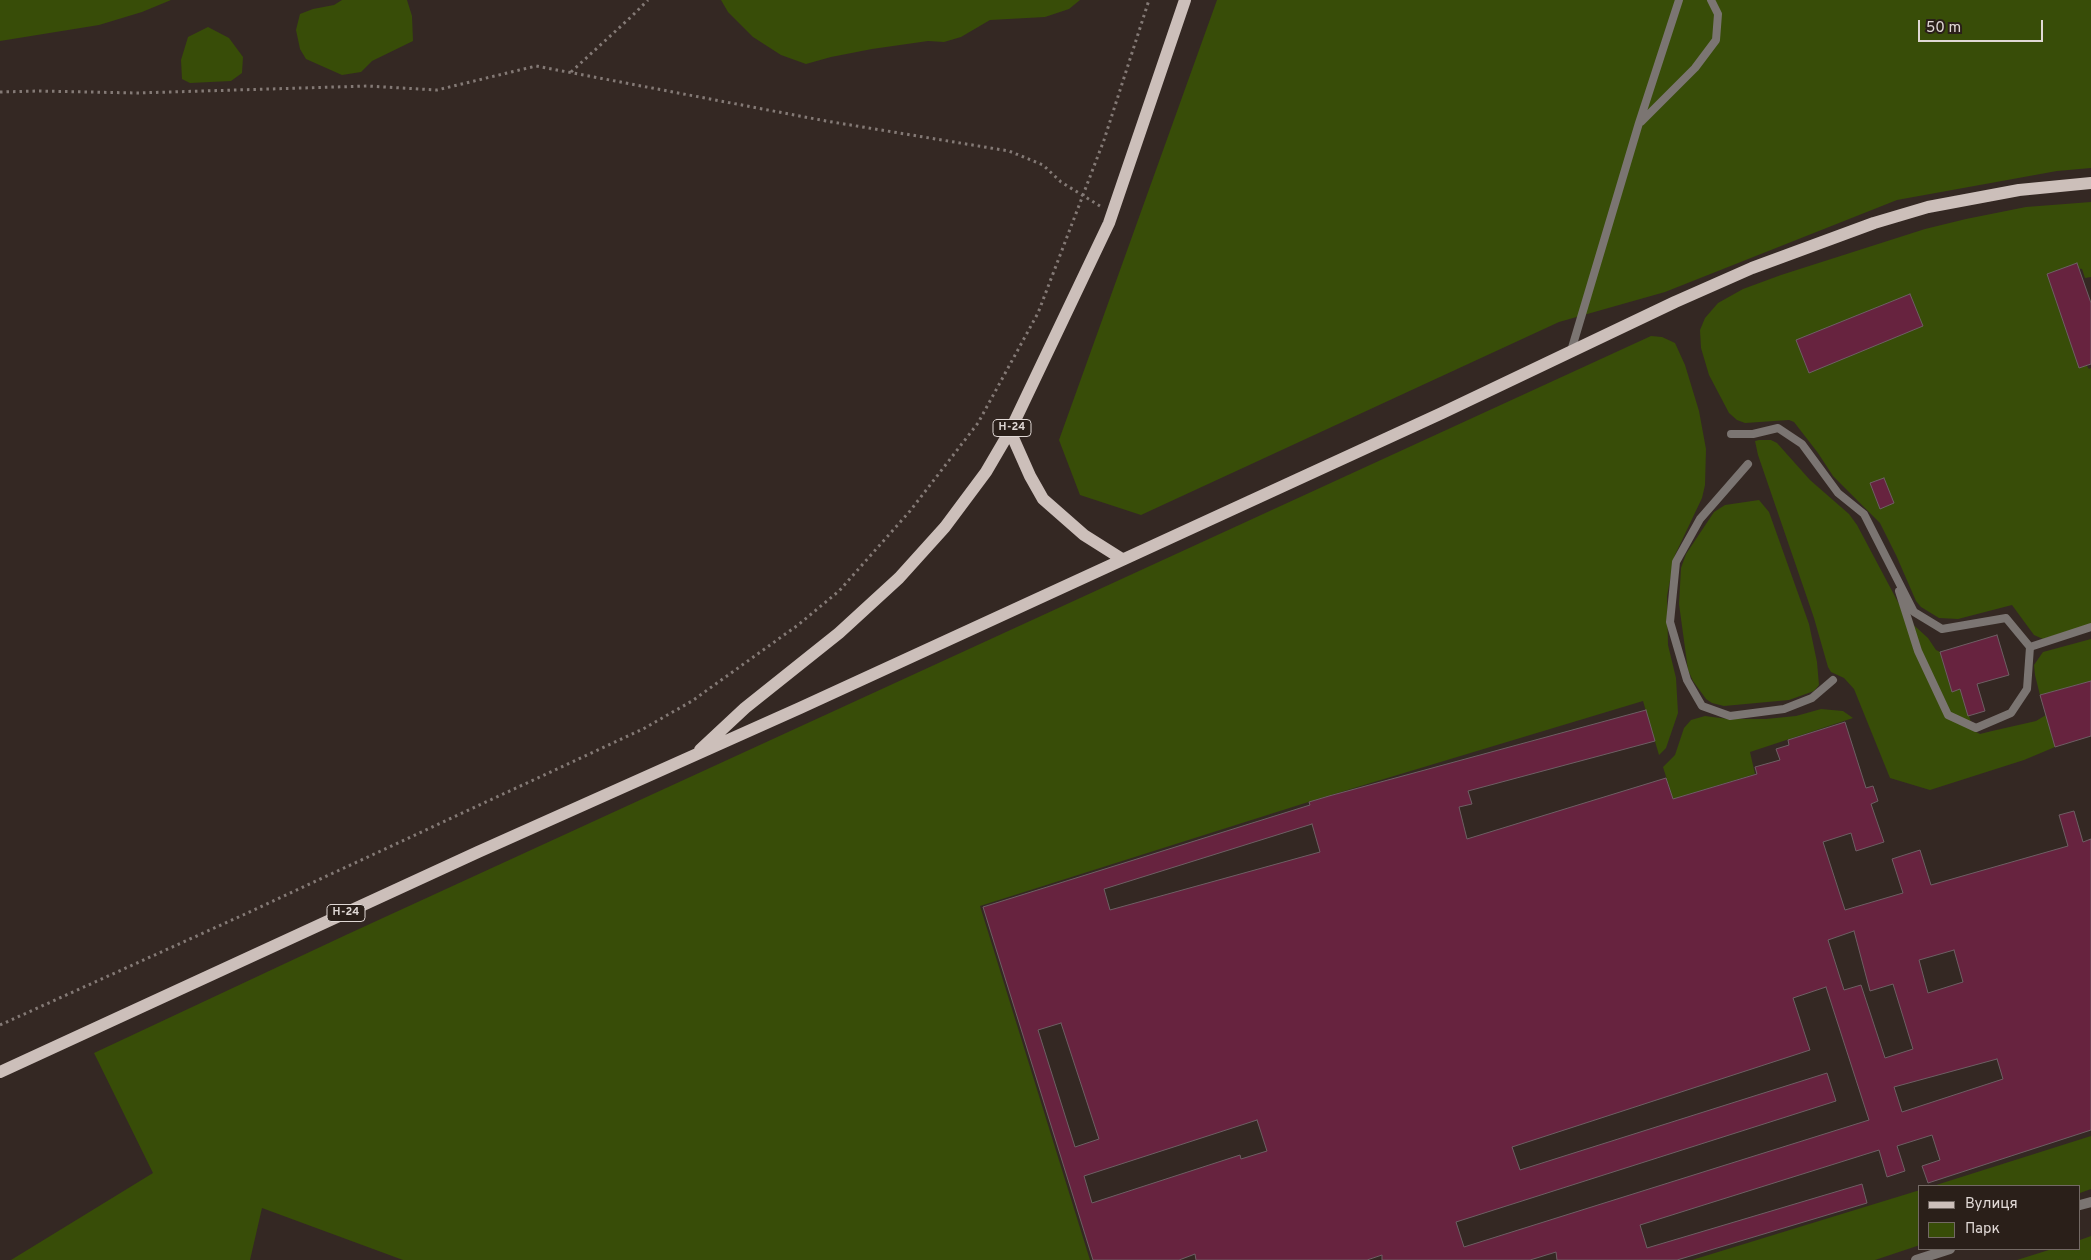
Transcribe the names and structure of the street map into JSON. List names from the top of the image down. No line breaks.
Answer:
{"streets":{"main road":["Н-24"]},"legend":["Вулиця","Парк"],"scale_bar":"50 m"}
